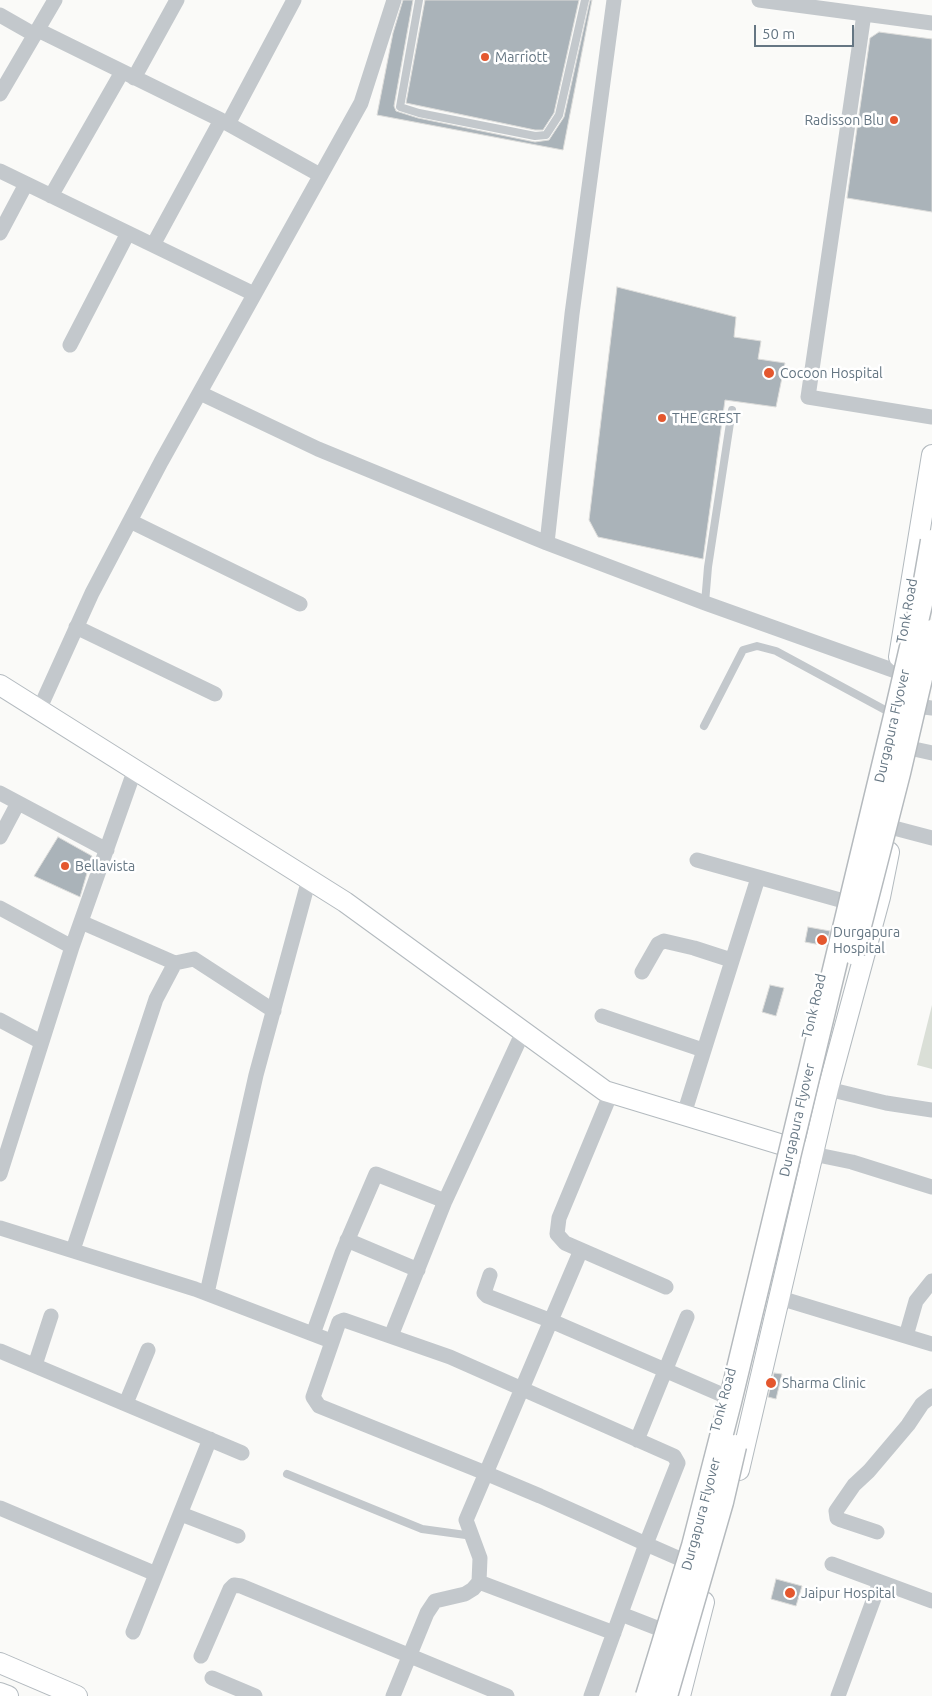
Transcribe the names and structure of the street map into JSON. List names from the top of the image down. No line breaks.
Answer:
{"streets":{"main road":["Durgapura Flyover"],"street":["Tonk Road"]},"places":["Marriott","Radisson Blu","Cocoon Hospital","THE CREST","Bellavista","Durgapura Hospital","Sharma Clinic","Jaipur Hospital"],"scale_bar":"50 m"}
